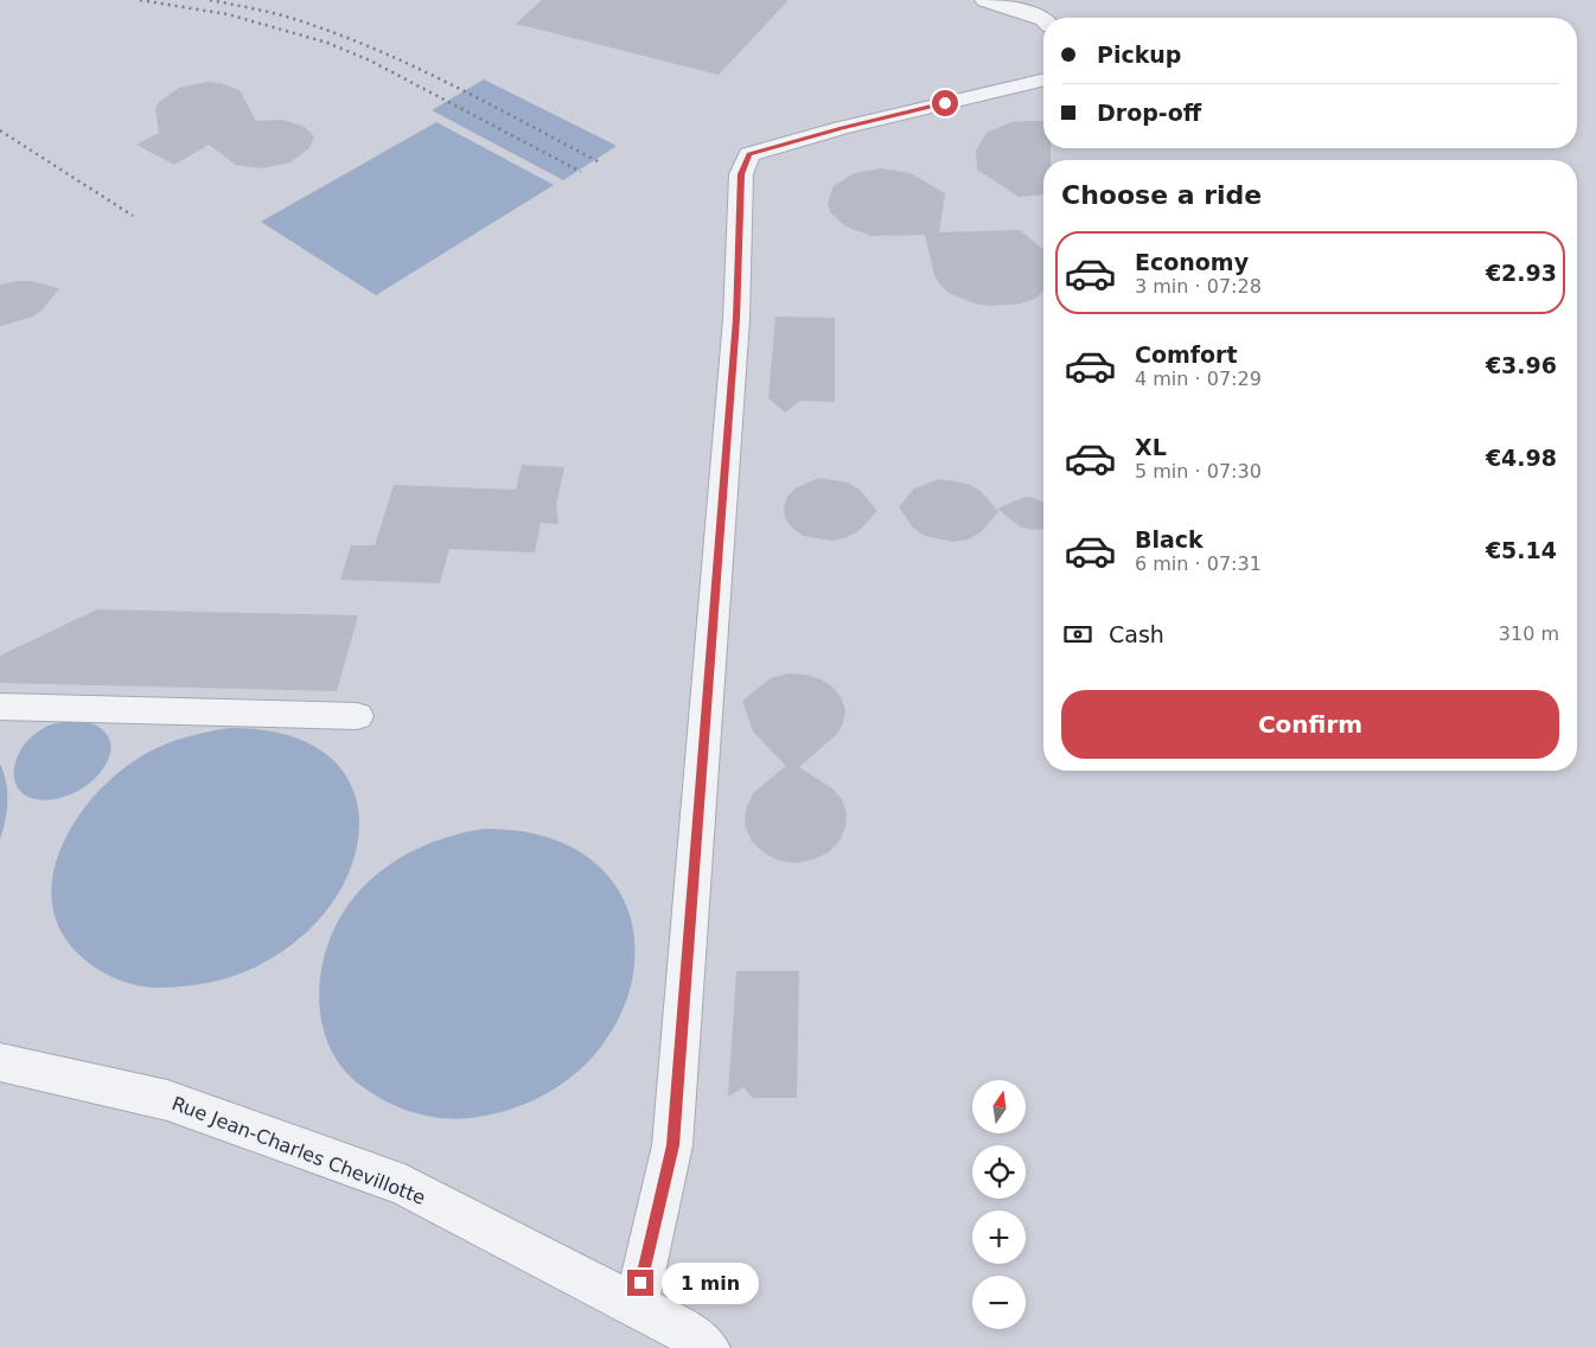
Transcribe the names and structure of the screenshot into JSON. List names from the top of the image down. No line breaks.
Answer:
{"streets":{"street":["Rue Jean-Charles Chevillotte"]},"north":"top","page":{"banner":["Pickup","Drop-off"],"heading":"Choose a ride","list":[{"name":"Economy","note":"3 min · 07:28","value":"€2.93"},{"name":"Comfort","note":"4 min · 07:29","value":"€3.96"},{"name":"XL","note":"5 min · 07:30","value":"€4.98"},{"name":"Black","note":"6 min · 07:31","value":"€5.14"}],"pay":["Cash","310 m"],"buttons":"Confirm","map_buttons":["+","−"],"bubble":"1 min"}}
